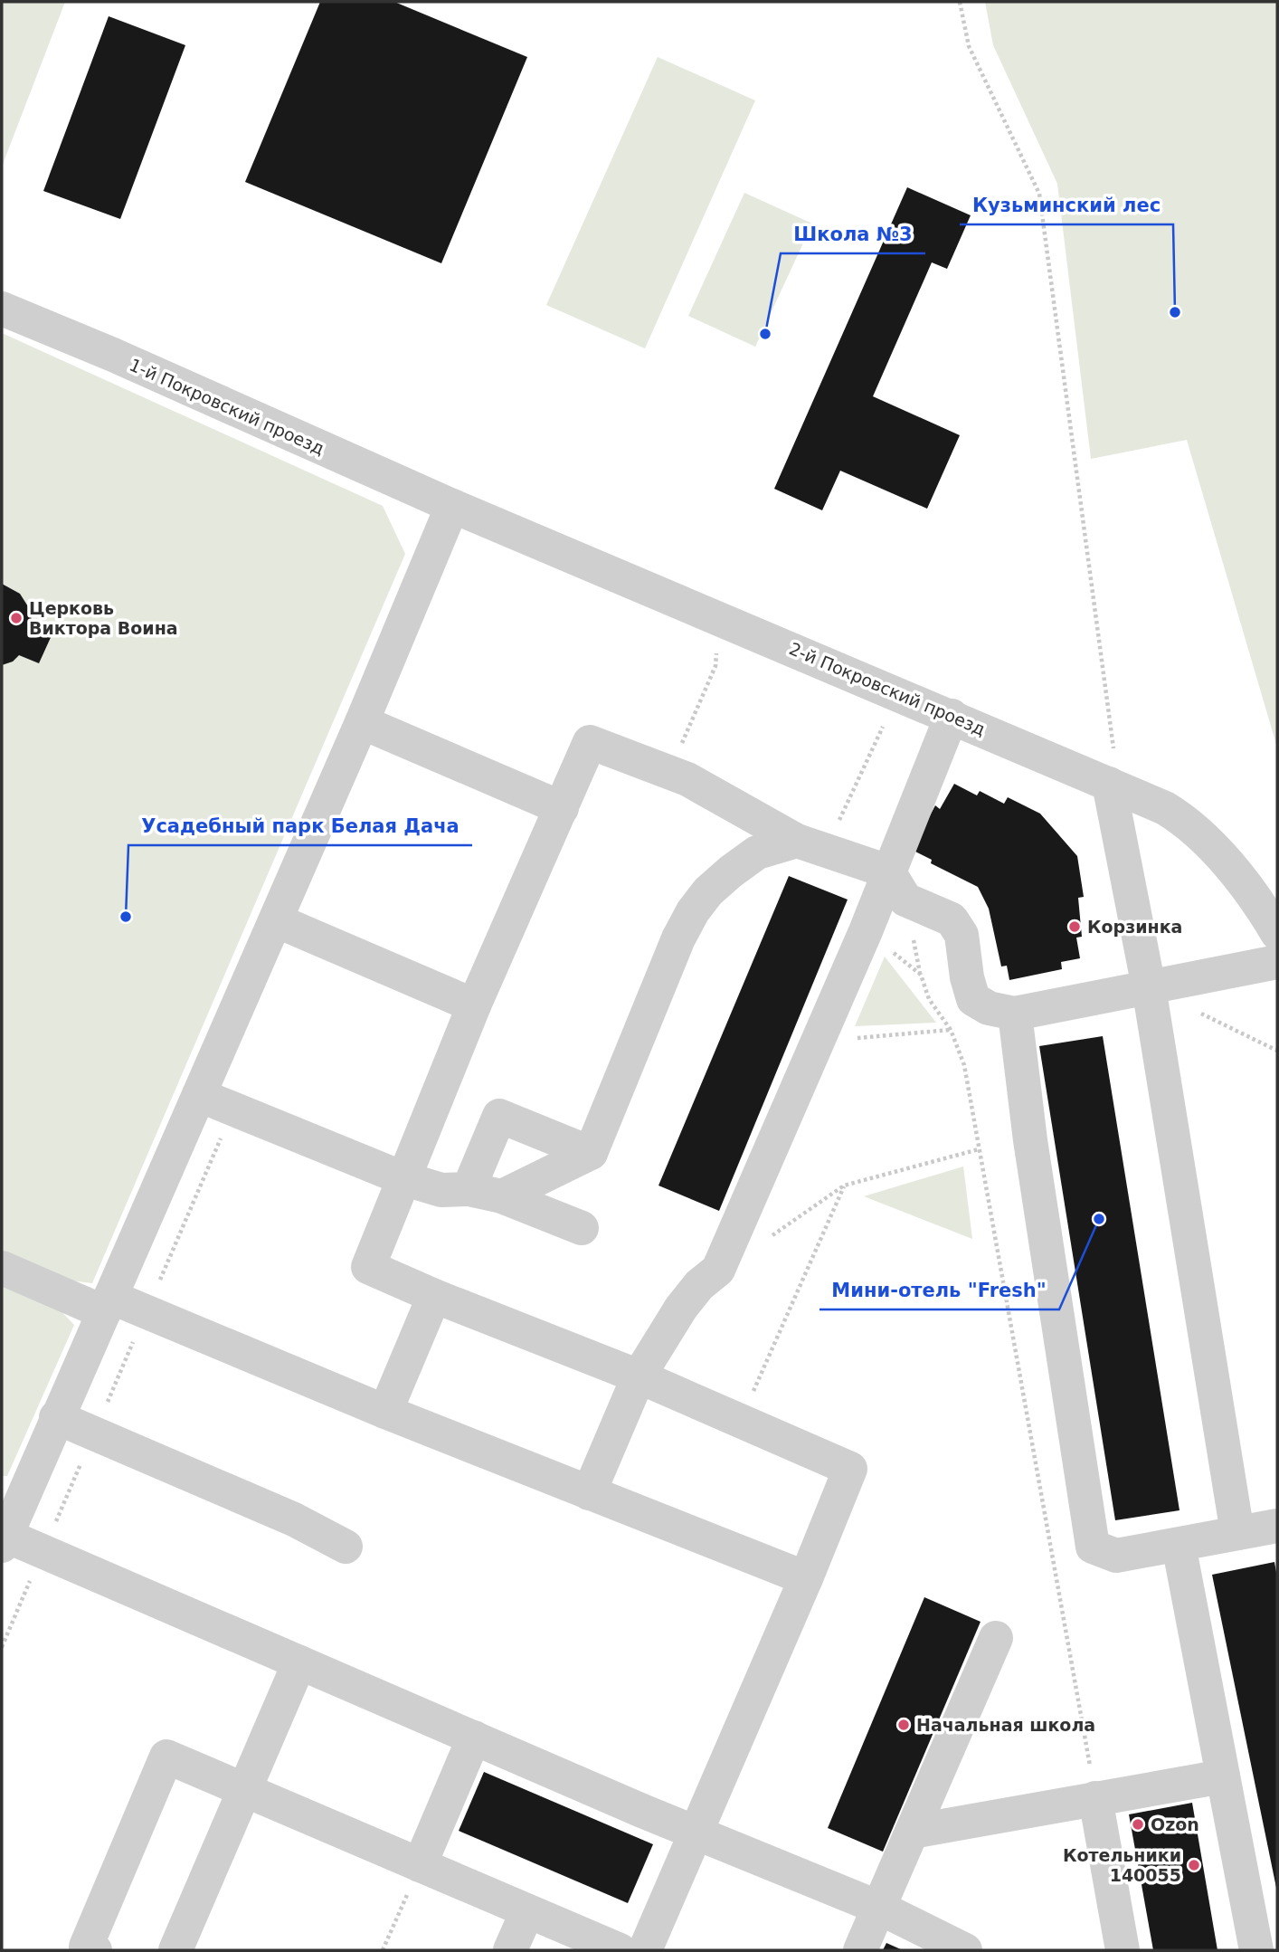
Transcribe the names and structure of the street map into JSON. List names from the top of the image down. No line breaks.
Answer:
{"streets":{"street":["1-й Покровский проезд","2-й Покровский проезд"]},"crossings":[["1-й Покровский проезд","2-й Покровский проезд"]],"places":["Кузьминский лес","Школа №3","Церковь Виктора Воина","Усадебный парк Белая Дача","Корзинка","Мини-отель \"Fresh\"","Начальная школа","Ozon","Котельники 140055"]}
